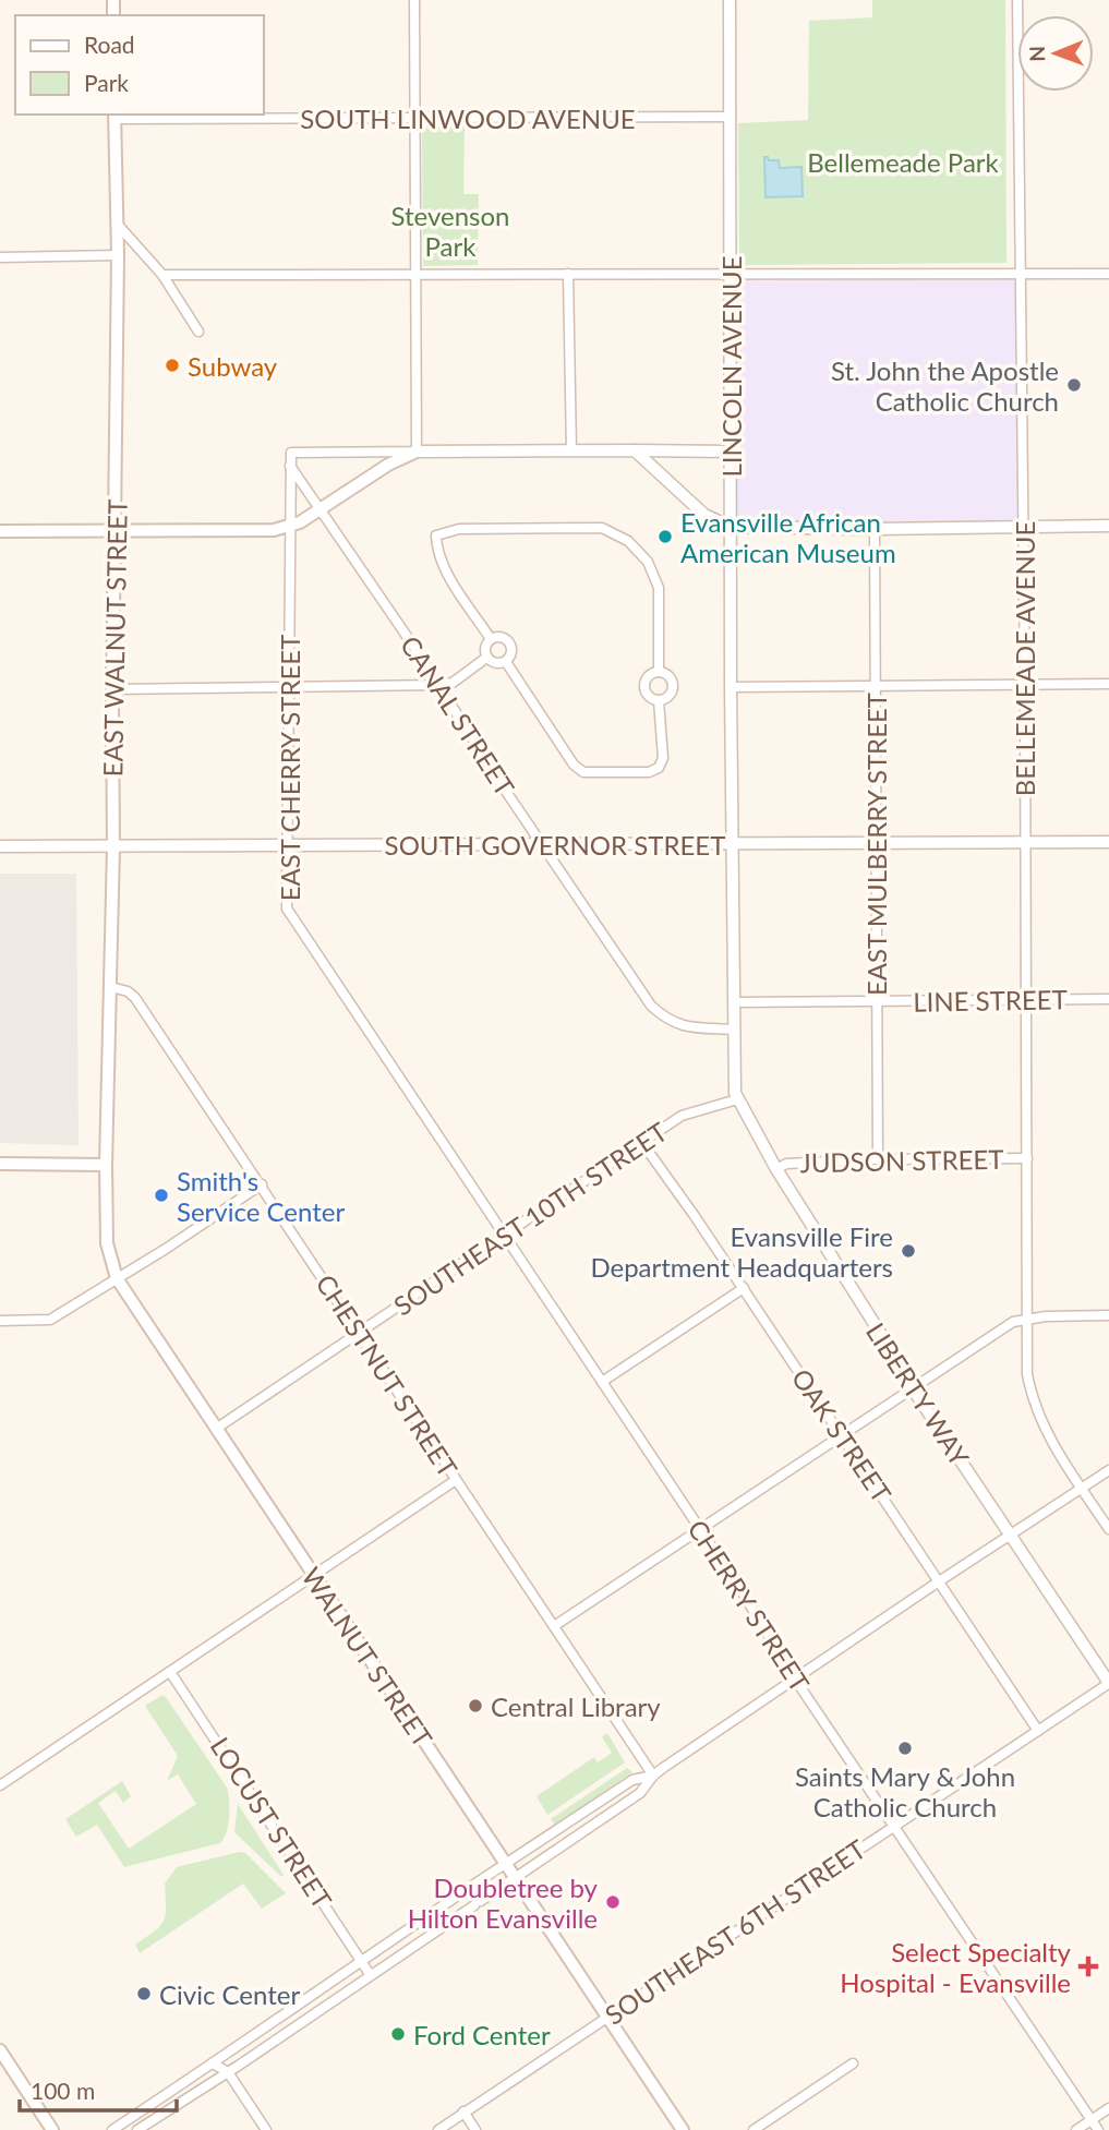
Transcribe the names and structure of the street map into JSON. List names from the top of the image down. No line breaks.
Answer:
{"streets":{"main road":["EAST WALNUT STREET","WALNUT STREET"],"street":["SOUTH LINWOOD AVENUE","LINCOLN AVENUE","BELLEMEADE AVENUE","CANAL STREET","EAST CHERRY STREET","SOUTH GOVERNOR STREET","EAST MULBERRY STREET","LINE STREET","JUDSON STREET","SOUTHEAST 10TH STREET","CHESTNUT STREET","LIBERTY WAY","OAK STREET","CHERRY STREET","LOCUST STREET","SOUTHEAST 6TH STREET"]},"crossings":[["SOUTH LINWOOD AVENUE","LINCOLN AVENUE"],["SOUTH LINWOOD AVENUE","EAST WALNUT STREET"],["LINCOLN AVENUE","CANAL STREET"],["LINCOLN AVENUE","SOUTH GOVERNOR STREET"],["LINCOLN AVENUE","LINE STREET"],["LINCOLN AVENUE","SOUTHEAST 10TH STREET"],["LINCOLN AVENUE","LIBERTY WAY"],["EAST WALNUT STREET","SOUTH GOVERNOR STREET"],["EAST WALNUT STREET","CHESTNUT STREET"],["EAST WALNUT STREET","WALNUT STREET"],["BELLEMEADE AVENUE","SOUTH GOVERNOR STREET"],["BELLEMEADE AVENUE","LINE STREET"],["BELLEMEADE AVENUE","JUDSON STREET"],["CANAL STREET","EAST CHERRY STREET"],["CANAL STREET","SOUTH GOVERNOR STREET"],["EAST CHERRY STREET","SOUTH GOVERNOR STREET"],["EAST CHERRY STREET","CHERRY STREET"],["SOUTH GOVERNOR STREET","EAST MULBERRY STREET"],["EAST MULBERRY STREET","LINE STREET"],["EAST MULBERRY STREET","JUDSON STREET"],["JUDSON STREET","LIBERTY WAY"],["SOUTHEAST 10TH STREET","CHESTNUT STREET"],["SOUTHEAST 10TH STREET","LIBERTY WAY"],["SOUTHEAST 10TH STREET","OAK STREET"],["SOUTHEAST 10TH STREET","CHERRY STREET"],["SOUTHEAST 10TH STREET","WALNUT STREET"],["LIBERTY WAY","SOUTHEAST 6TH STREET"],["OAK STREET","SOUTHEAST 6TH STREET"],["CHERRY STREET","SOUTHEAST 6TH STREET"],["WALNUT STREET","SOUTHEAST 6TH STREET"]],"parks":["Bellemeade Park","Stevenson Park"],"places":{"other":["Subway","St. John the Apostle Catholic Church","Evansville African American Museum","Smith's Service Center","Evansville Fire Department Headquarters","Central Library","Saints Mary & John Catholic Church","Doubletree by Hilton Evansville","Civic Center","Ford Center"],"health":["Select Specialty Hospital - Evansville"]},"legend":["Road","Park"],"scale_bar":"100 m","north":"left"}
